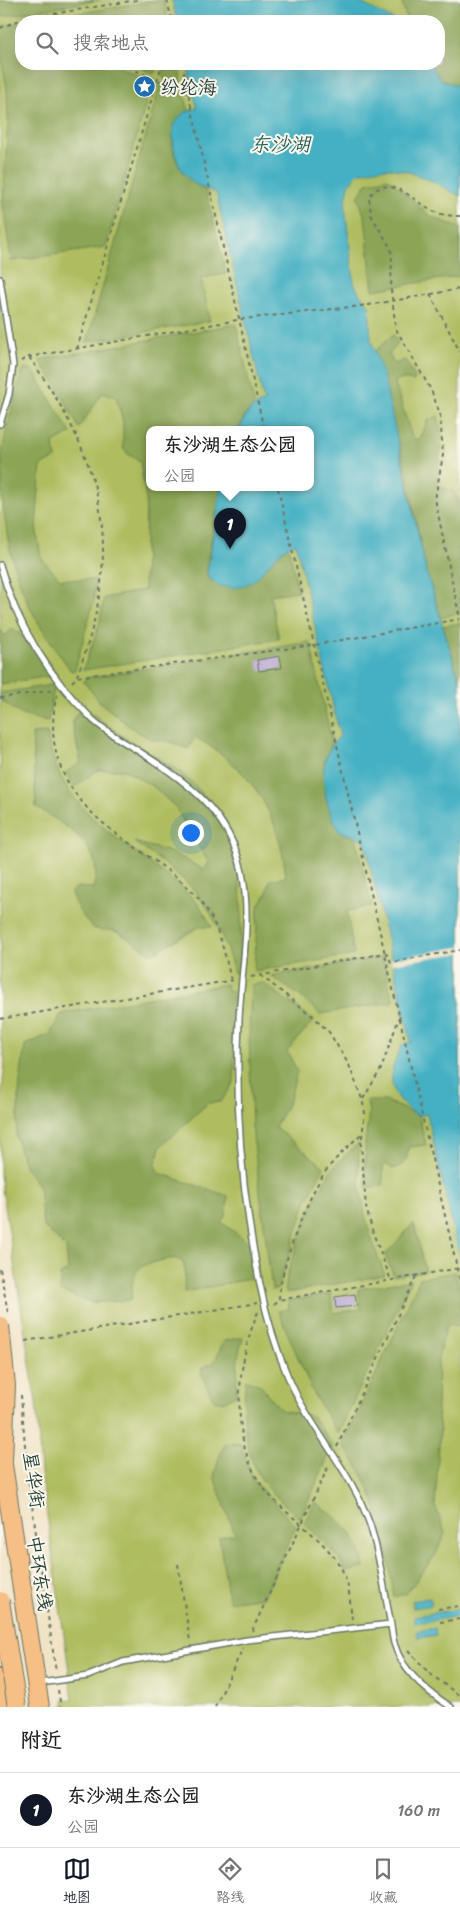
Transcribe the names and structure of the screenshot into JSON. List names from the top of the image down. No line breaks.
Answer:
{"streets":{"highway":["中环东线"],"main road":["星华街"]},"water":["东沙湖"],"places":{"place":["纷纶海"]},"page":{"search":"搜索地点","popup":["东沙湖生态公园","公园"],"pins":"1","heading":"附近","list":[{"mark":"1","name":"东沙湖生态公园","note":"公园","value":"160 m"}],"nav":["地图","路线","收藏"]}}
